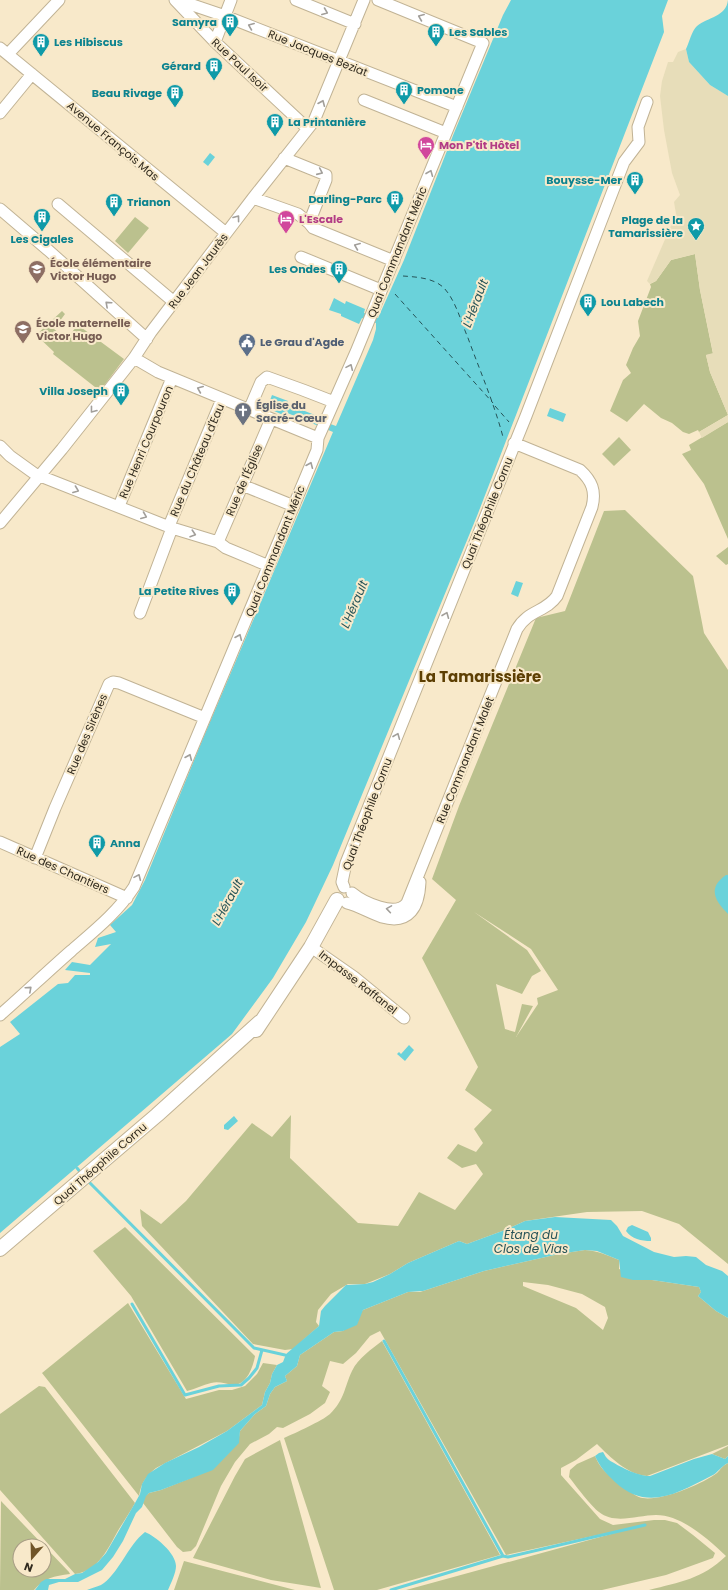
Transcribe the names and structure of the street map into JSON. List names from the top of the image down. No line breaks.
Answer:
{"streets":{"main road":["Quai Théophile Cornu"],"street":["Rue Jacques Beziat","Rue Paul Isoir","Avenue François Mas","Quai Commandant Méric","Rue Jean Jaurès","Rue Henri Courpouron","Rue du Château d'Eau","Rue de l'Église","Rue des Sirènes","Rue Commandant Malet","Rue des Chantiers","Impasse Raffanel"]},"crossings":[["Rue Jacques Beziat","Quai Commandant Méric"],["Rue Jacques Beziat","Rue Jean Jaurès"],["Rue Paul Isoir","Rue Jean Jaurès"],["Avenue François Mas","Rue Jean Jaurès"],["Quai Commandant Méric","Rue des Sirènes"],["Quai Commandant Méric","Rue des Chantiers"],["Rue Jean Jaurès","Rue du Château d'Eau"],["Rue Henri Courpouron","Rue du Château d'Eau"],["Quai Théophile Cornu","Rue Commandant Malet"],["Quai Théophile Cornu","Impasse Raffanel"],["Rue des Sirènes","Rue des Chantiers"]],"one_way":["Quai Commandant Méric","Rue du Château d'Eau","Quai Théophile Cornu"],"districts":["La Tamarissière"],"water":["L'Hérault","Étang du Clos de Vias"],"places":{"building":["Samyra","Les Sables","Les Hibiscus","Gérard","Pomone","Beau Rivage","La Printanière","Bouysse-Mer","Darling-Parc","Trianon","Les Cigales","Les Ondes","Lou Labech","Villa Joseph","La Petite Rives","Anna"],"hotel":["Mon P'tit Hôtel","L'Escale"],"place":["Plage de la Tamarissière"],"school or university":["École élémentaire Victor Hugo","École maternelle Victor Hugo"],"public building":["Le Grau d'Agde"],"church":["Église du Sacré-Cœur"]},"north":"bottom"}
